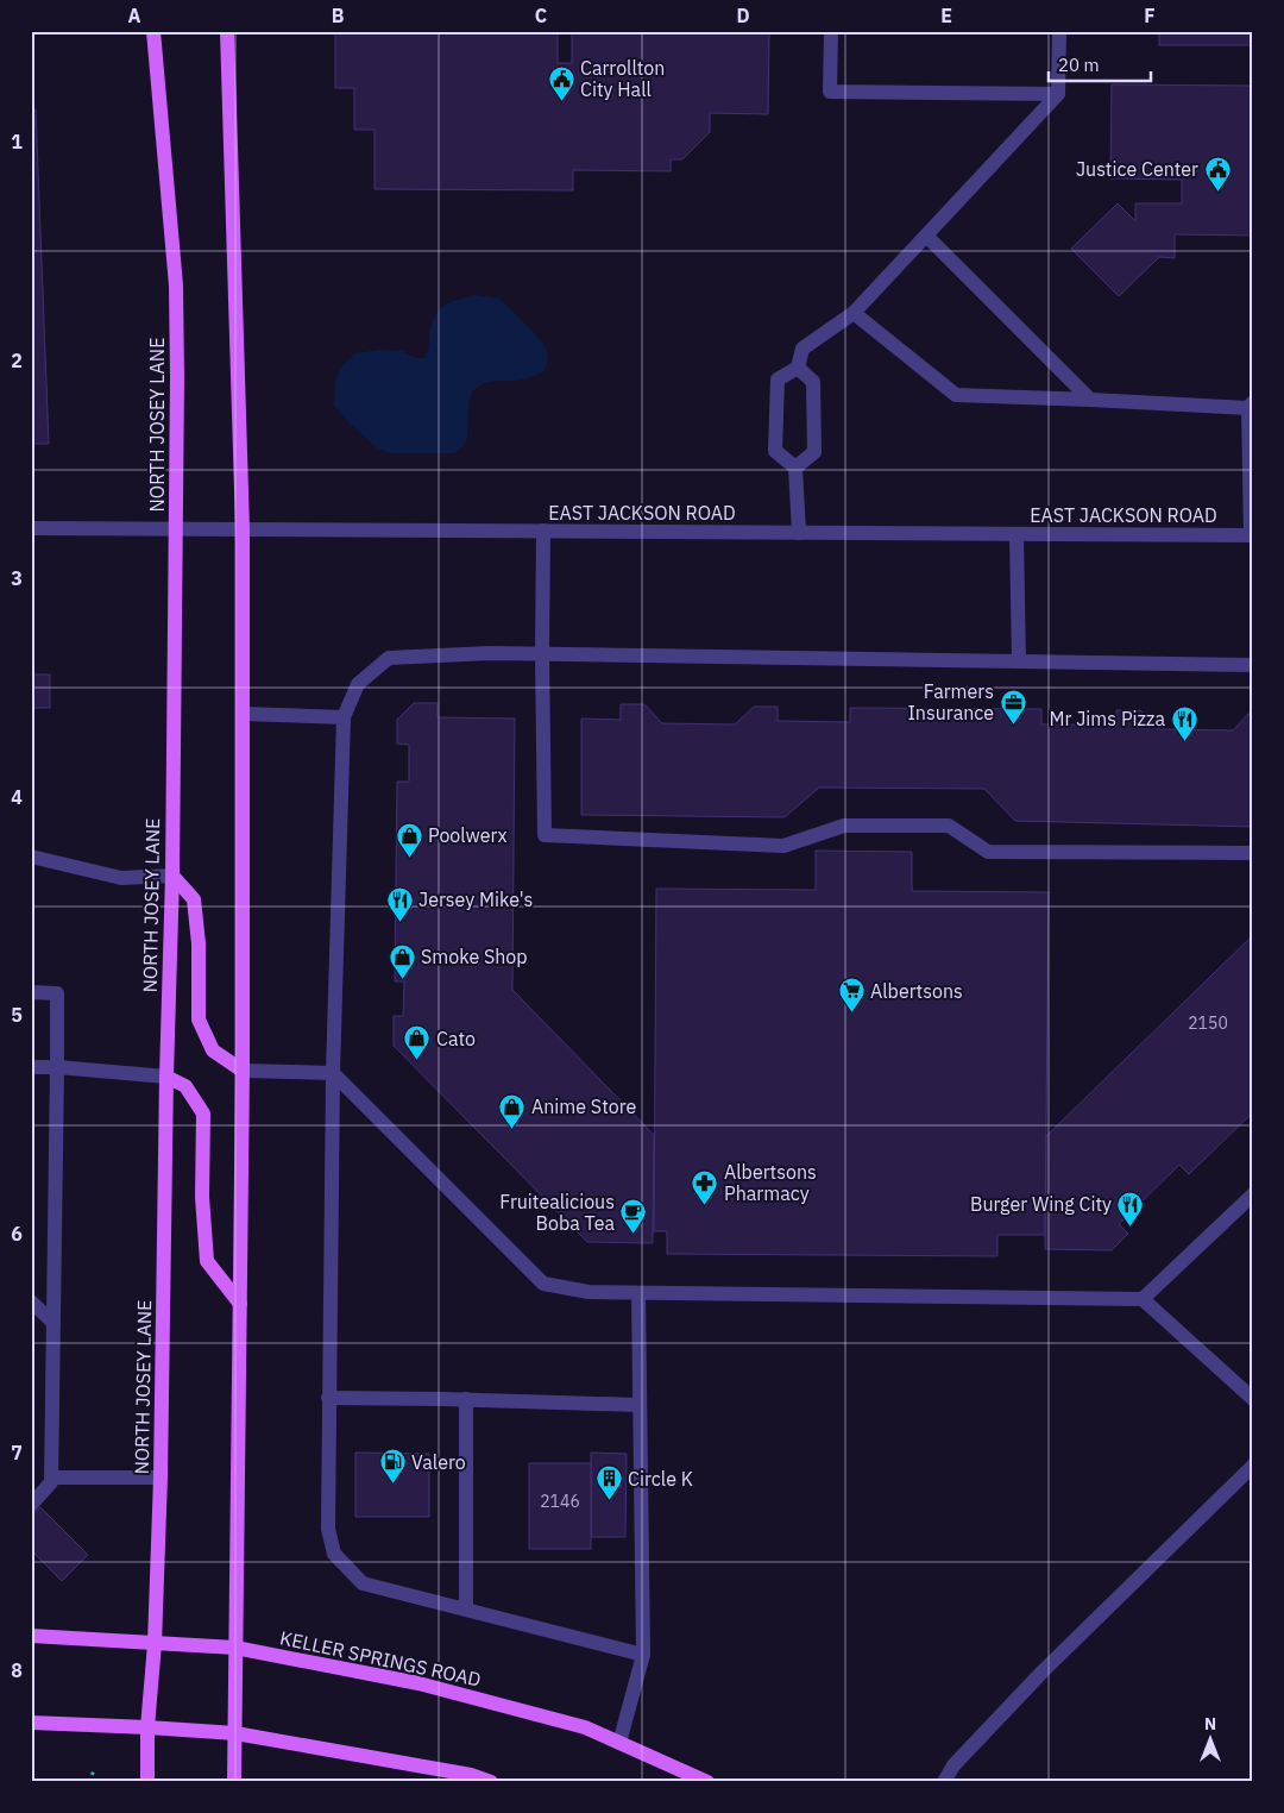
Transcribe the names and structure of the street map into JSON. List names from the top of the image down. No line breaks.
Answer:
{"streets":{"main road":["NORTH JOSEY LANE","KELLER SPRINGS ROAD"],"street":["EAST JACKSON ROAD"]},"crossings":[["NORTH JOSEY LANE","EAST JACKSON ROAD"],["NORTH JOSEY LANE","KELLER SPRINGS ROAD"]],"places":{"public building":["Carrollton City Hall","Justice Center"],"office":["Farmers Insurance"],"restaurant":["Mr Jims Pizza","Jersey Mike's","Burger Wing City"],"shop":["Poolwerx","Smoke Shop","Cato","Anime Store"],"supermarket":["Albertsons"],"pharmacy":["Albertsons Pharmacy"],"cafe":["Fruitealicious Boba Tea"],"fuel station":["Valero"],"building":["Circle K"]},"house_numbers":["2150","2146"],"scale_bar":"20 m","north":"top","grid":{"columns":["A","B","C","D","E","F"],"rows":["1","2","3","4","5","6","7","8"]}}
